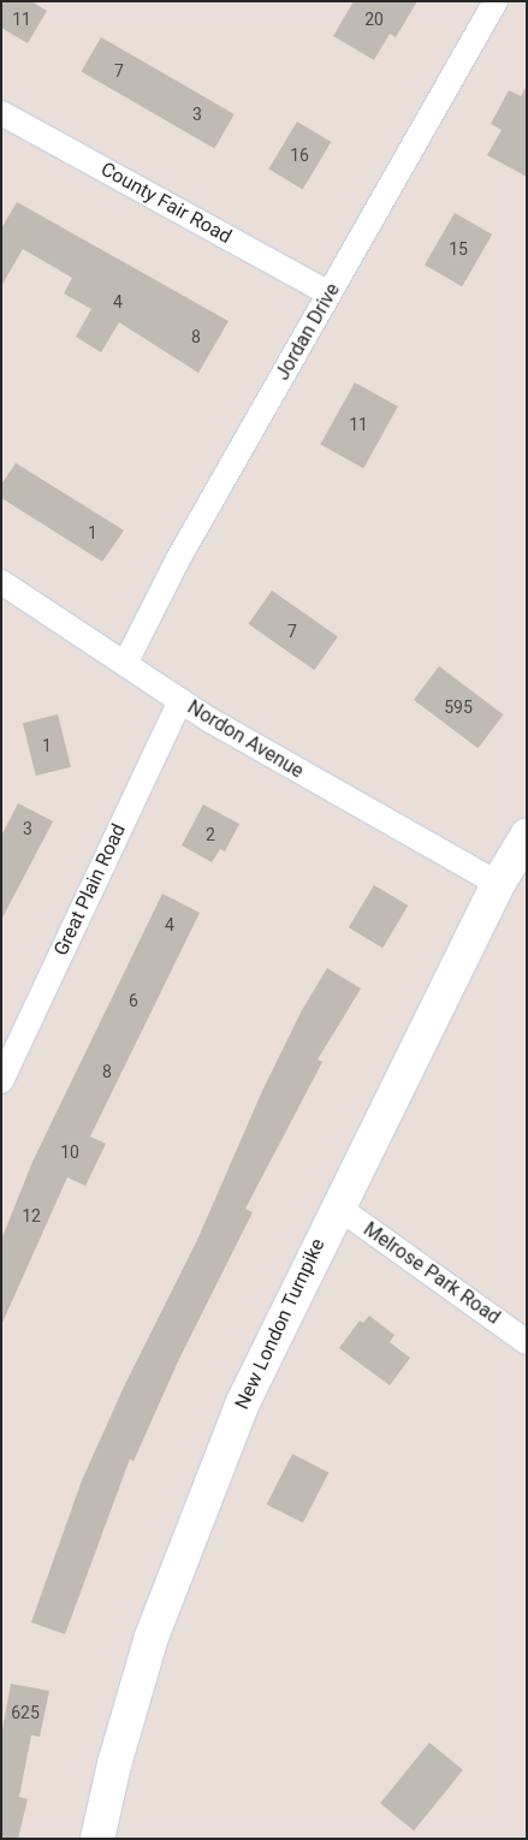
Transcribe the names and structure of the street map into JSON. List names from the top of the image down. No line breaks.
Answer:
{"streets":{"main road":["New London Turnpike"],"street":["County Fair Road","Jordan Drive","Nordon Avenue","Great Plain Road","Melrose Park Road"]},"crossings":[["County Fair Road","Jordan Drive"],["Jordan Drive","Nordon Avenue"],["Nordon Avenue","Great Plain Road"],["Nordon Avenue","New London Turnpike"],["Melrose Park Road","New London Turnpike"]],"house_numbers":["11","20","7","3","16","15","4","8","11","1","7","595","1","3","2","4","6","8","10","12","625"]}
